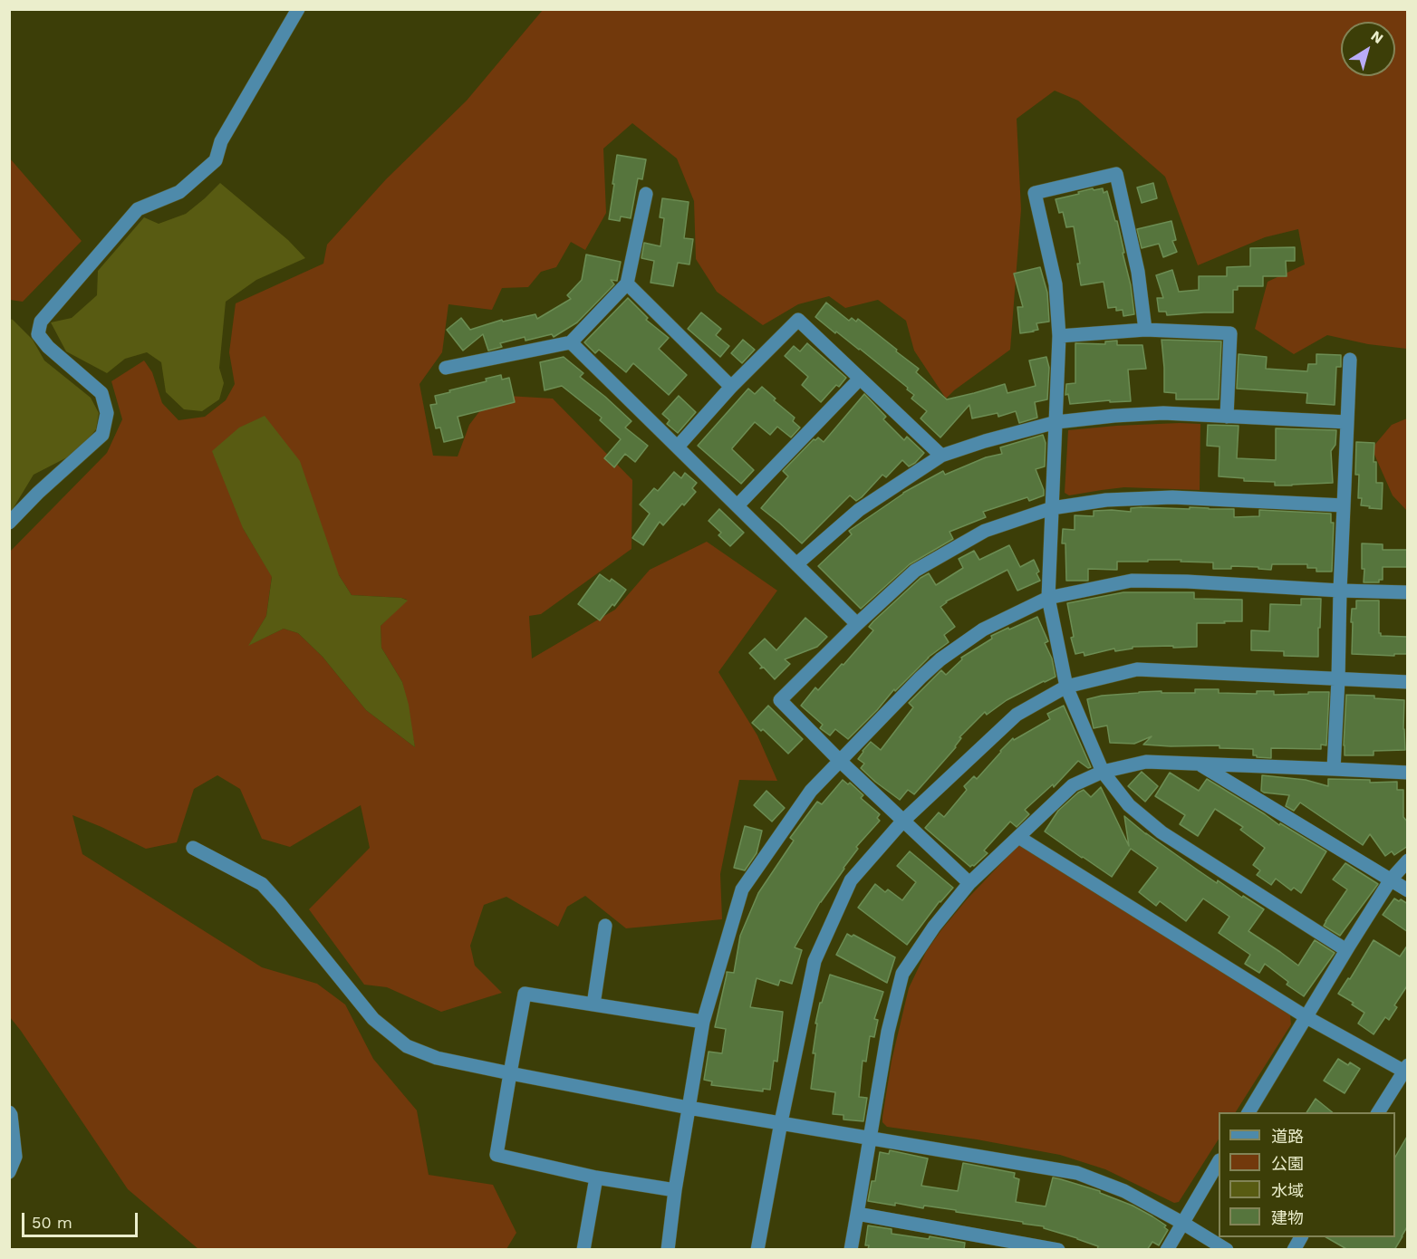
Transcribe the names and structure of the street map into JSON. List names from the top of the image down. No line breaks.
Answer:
{"legend":["道路","公園","水域","建物"],"scale_bar":"50 m","north":"top right"}
